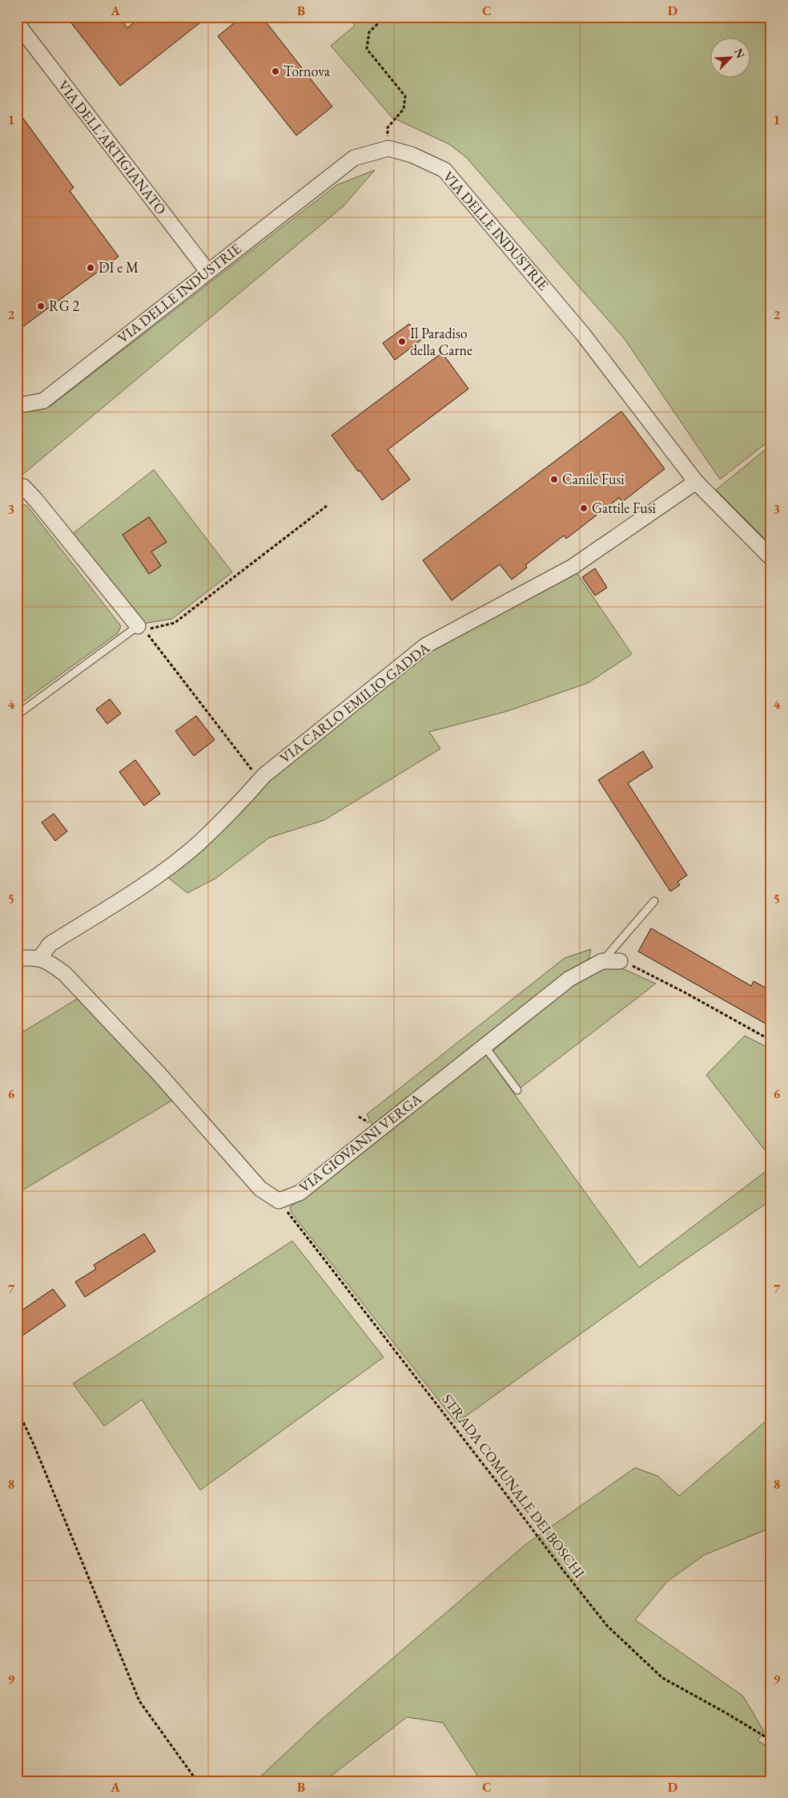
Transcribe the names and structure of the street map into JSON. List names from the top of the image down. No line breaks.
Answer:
{"streets":{"street":["VIA DELL'ARTIGIANATO","VIA DELLE INDUSTRIE","VIA CARLO EMILIO GADDA","VIA GIOVANNI VERGA"],"path":["STRADA COMUNALE DEI BOSCHI"]},"crossings":[["VIA DELL'ARTIGIANATO","VIA DELLE INDUSTRIE"],["VIA DELLE INDUSTRIE","VIA CARLO EMILIO GADDA"],["VIA GIOVANNI VERGA","STRADA COMUNALE DEI BOSCHI"]],"places":["Tornova","DI e M","RG 2","Il Paradiso della Carne","Canile Fusi","Gattile Fusi"],"north":"top right","grid":{"columns":["A","B","C","D"],"rows":["1","2","3","4","5","6","7","8","9"]}}
